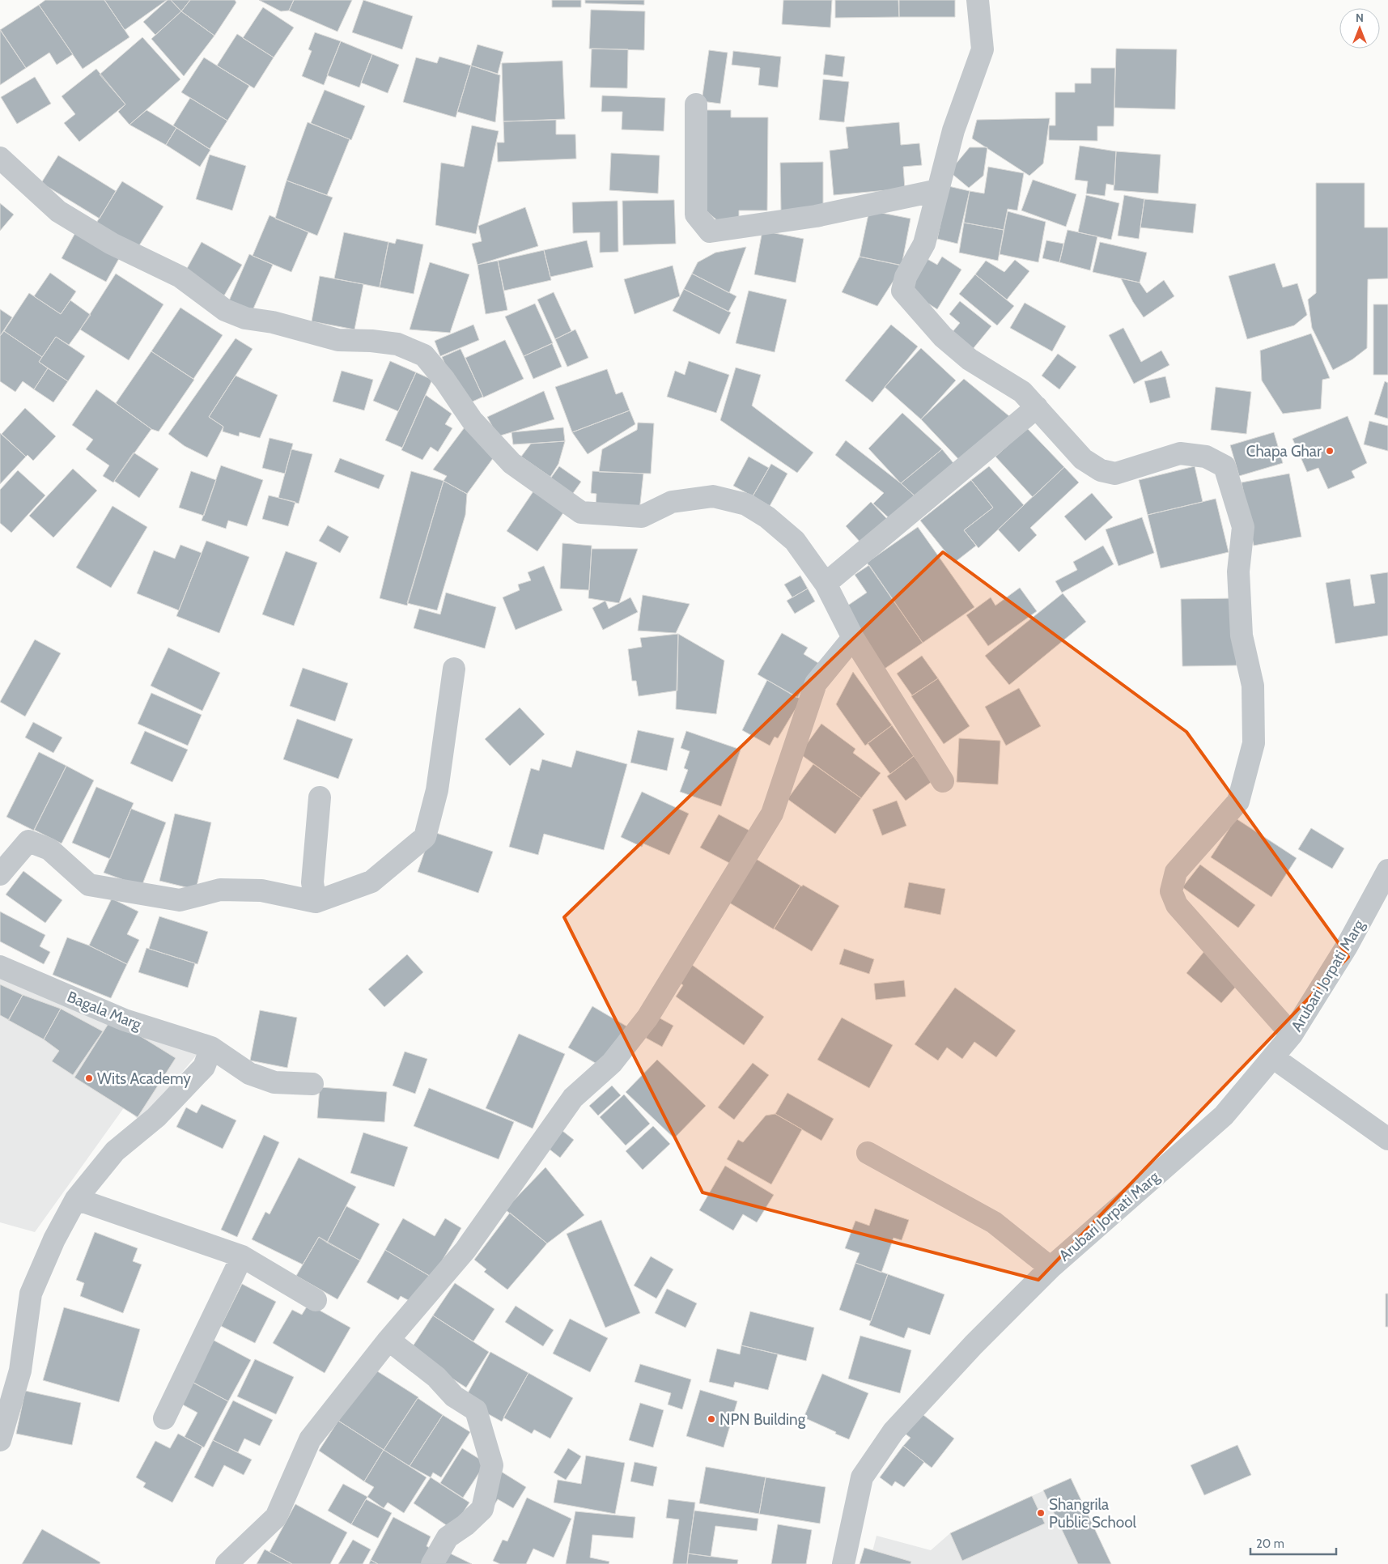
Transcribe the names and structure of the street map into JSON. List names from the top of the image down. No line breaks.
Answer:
{"streets":{"street":["Arubari Jorpati Marg","Bagala Marg"]},"places":["Chapa Ghar","Wits Academy","NPN Building","Shangrila Public School"],"scale_bar":"20 m","north":"top"}
